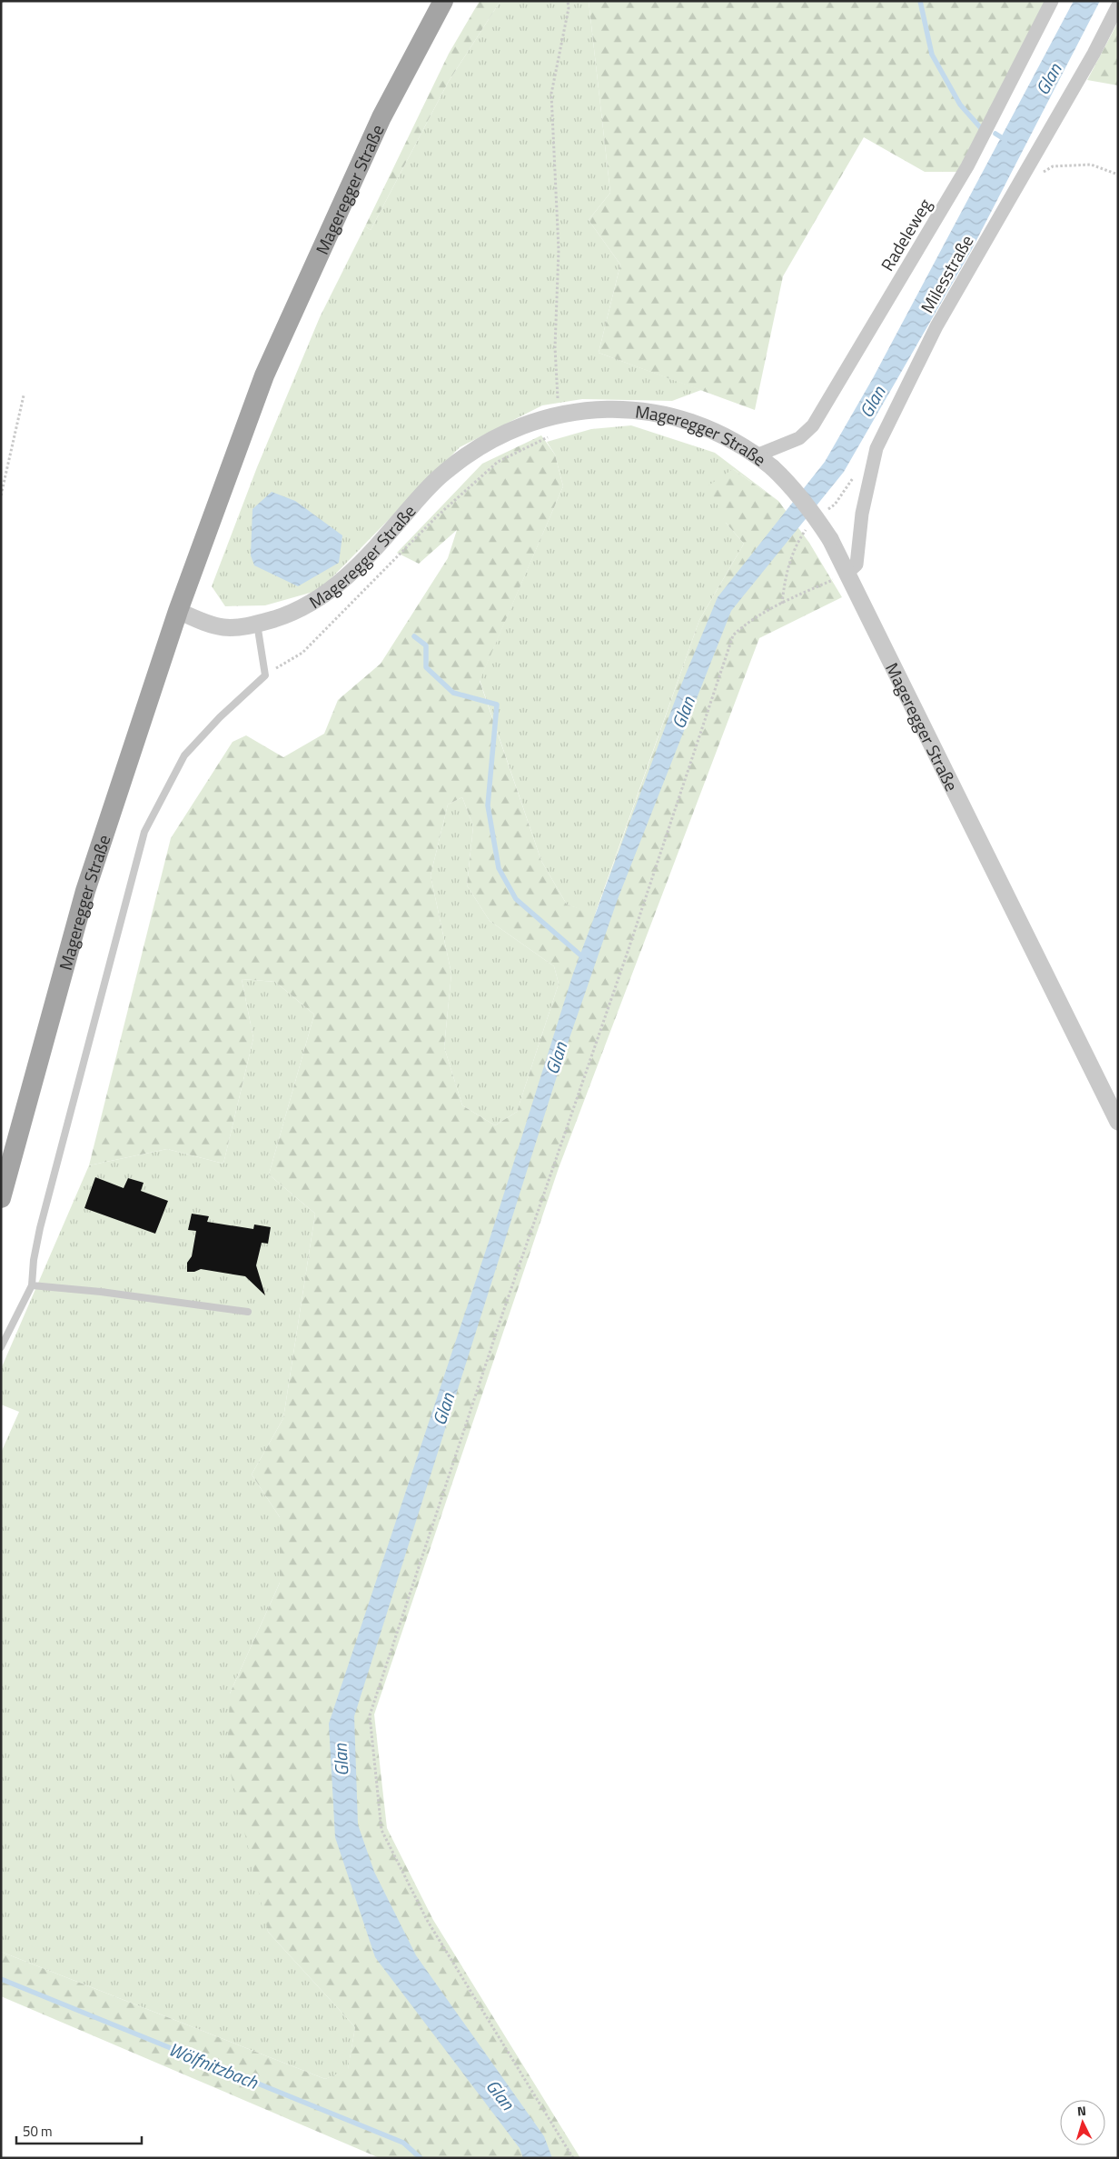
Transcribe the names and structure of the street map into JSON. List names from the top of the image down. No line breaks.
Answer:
{"streets":{"main road":["Mageregger Straße"],"street":["Radeleweg","Milesstraße"]},"crossings":[["Mageregger Straße","Radeleweg"],["Mageregger Straße","Milesstraße"]],"water":["Glan","Wölfnitzbach"],"scale_bar":"50 m","north":"top"}
